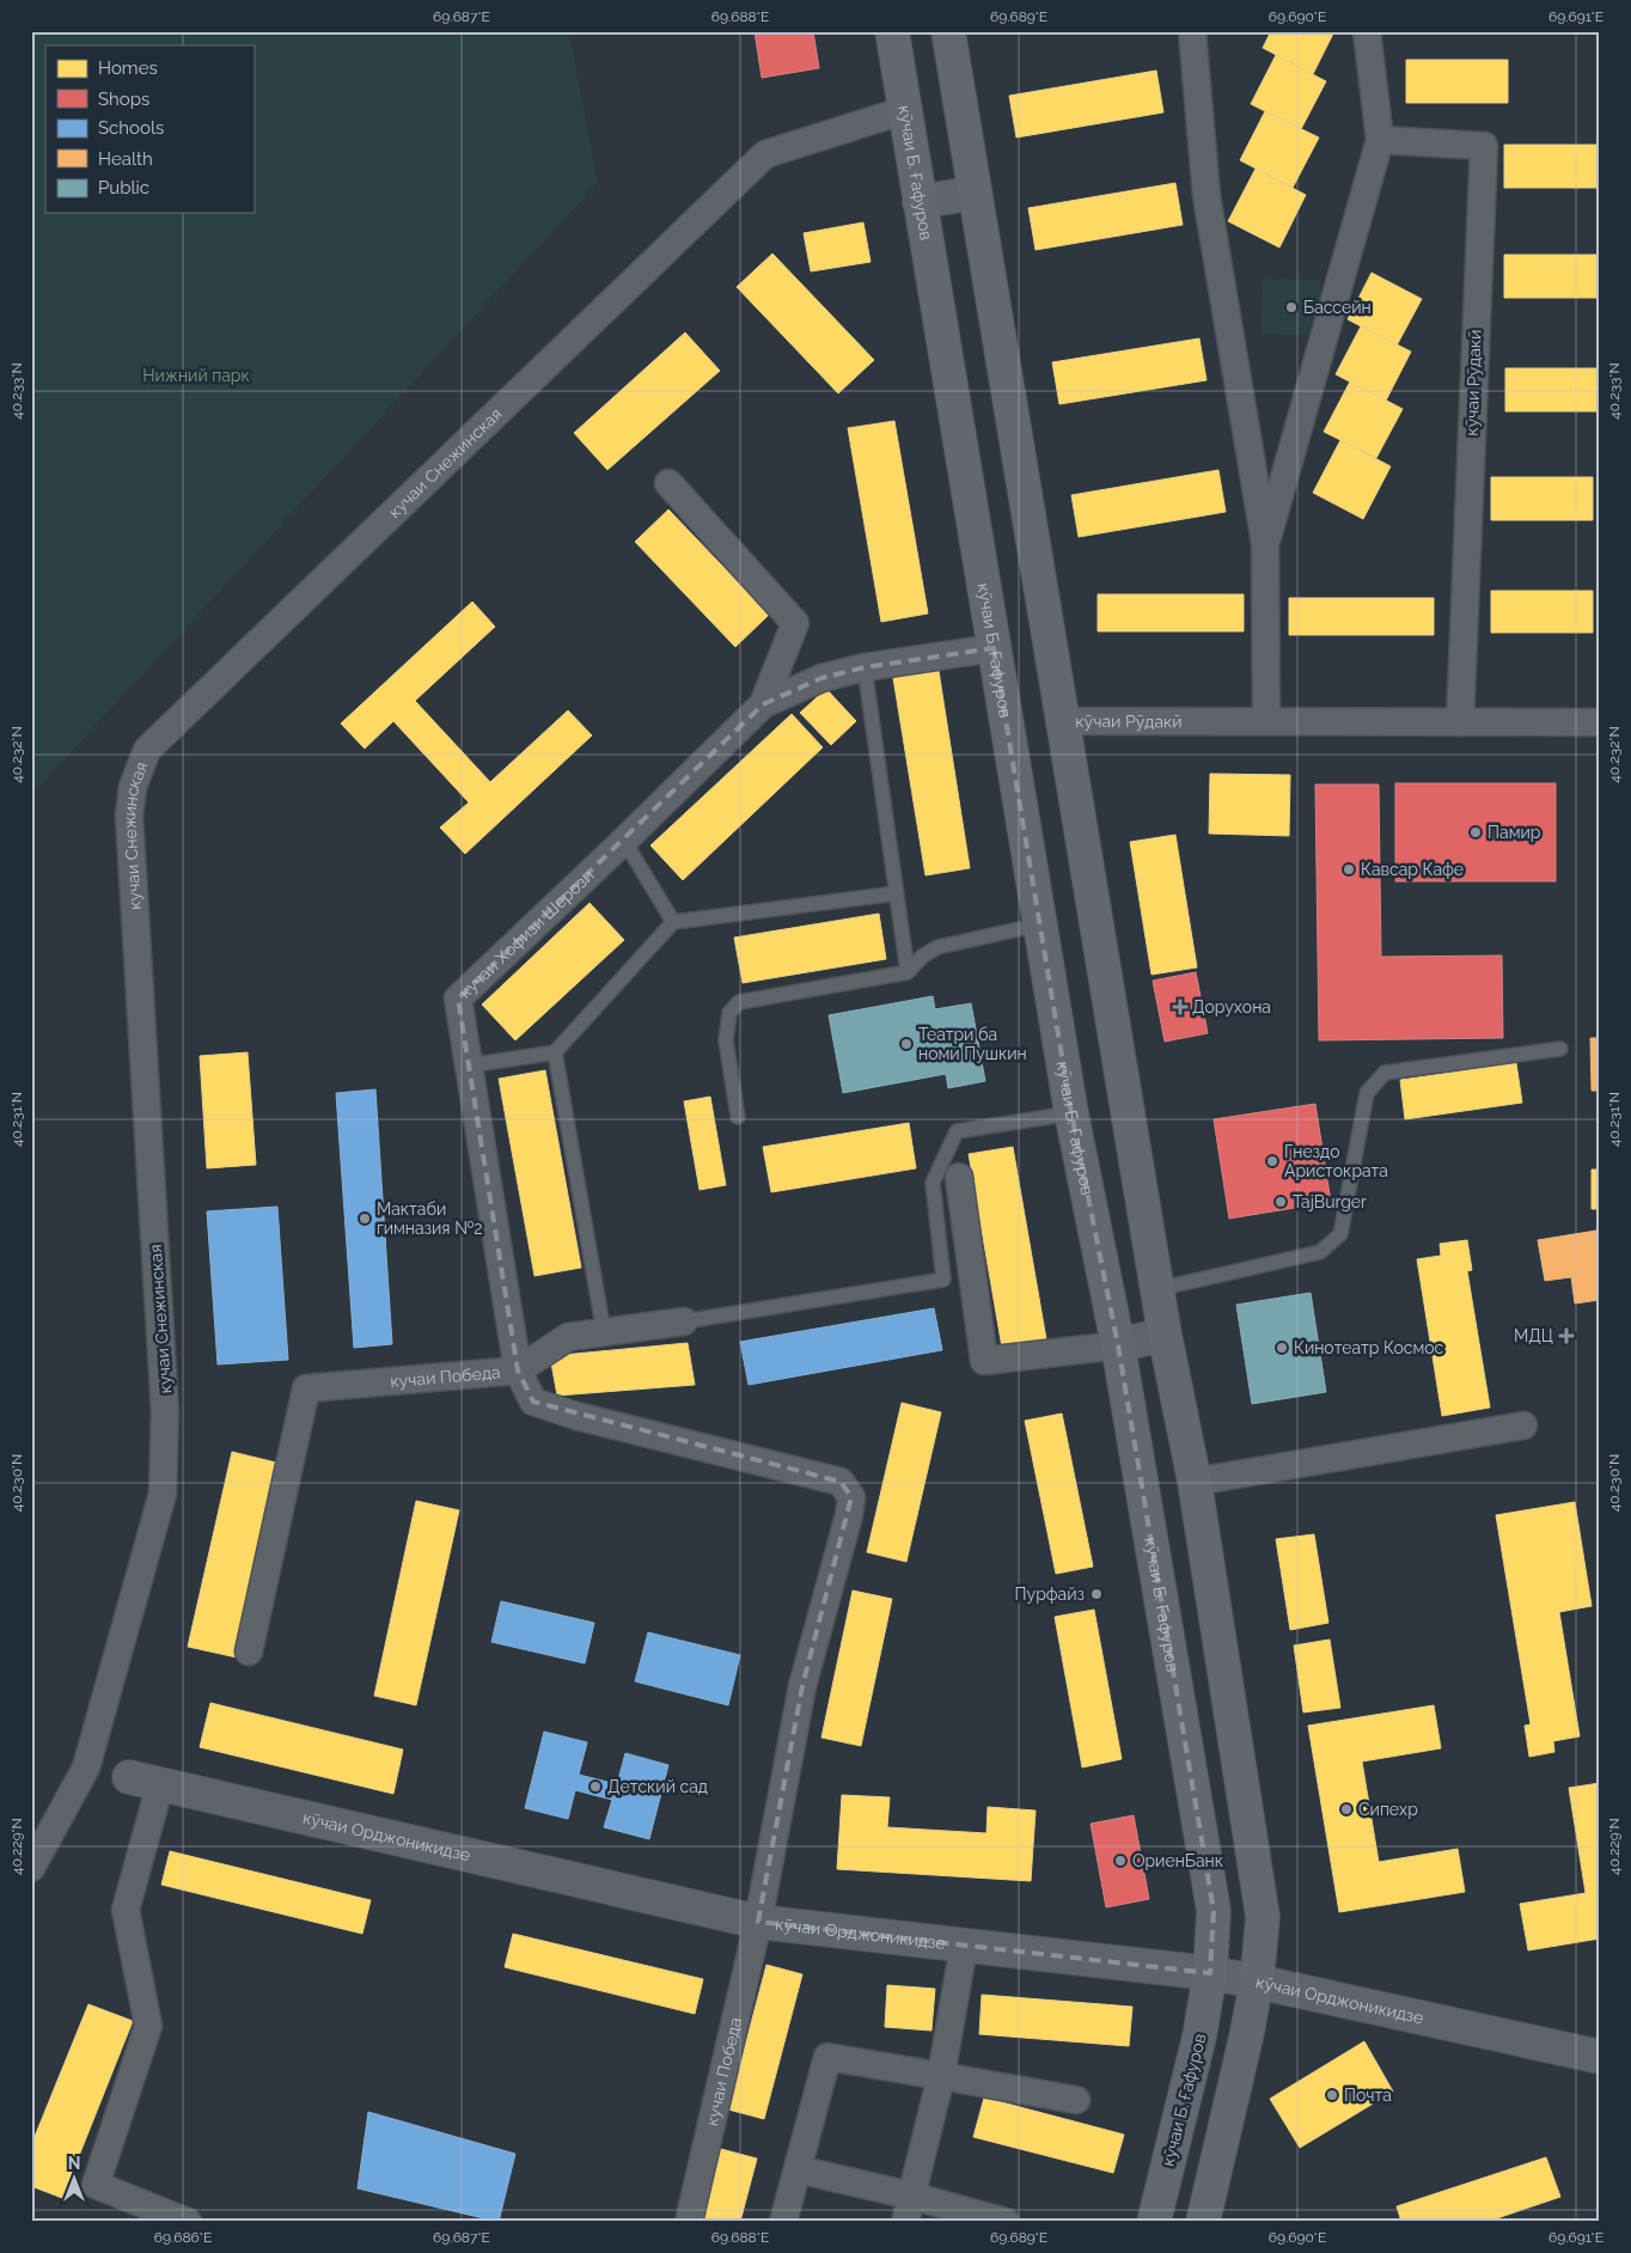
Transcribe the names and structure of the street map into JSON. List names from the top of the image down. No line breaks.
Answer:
{"streets":{"main road":["кӯчаи Б. Ғафуров"],"street":["кӯчаи Рӯдакӣ","кучаи Снежинская","кучаи Хофизи Шерози","кучаи Победа","кӯчаи Орджоникидзе"]},"crossings":[["кӯчаи Б. Ғафуров","кучаи Снежинская"],["кӯчаи Б. Ғафуров","кӯчаи Орджоникидзе"],["кучаи Хофизи Шерози","кучаи Победа"],["кучаи Победа","кӯчаи Орджоникидзе"]],"parks":["Нижний парк"],"places":{"other":["Бассейн","Памир","Кавсар Кафе","Театри ба номи Пушкин","Гнездо Аристократа","TajBurger","Мактаби гимназия №2","Кинотеатр Космос","Пурфайз","Детский сад","Сипехр","ОриенБанк","Почта"],"health":["Дорухона","МДЦ"]},"legend":["Homes","Shops","Schools","Health","Public"],"north":"top","coordinates":["69.687°E","69.688°E","69.689°E","69.690°E","69.691°E","40.233°N","40.232°N","40.231°N","40.230°N","40.229°N","69.686°E"]}
